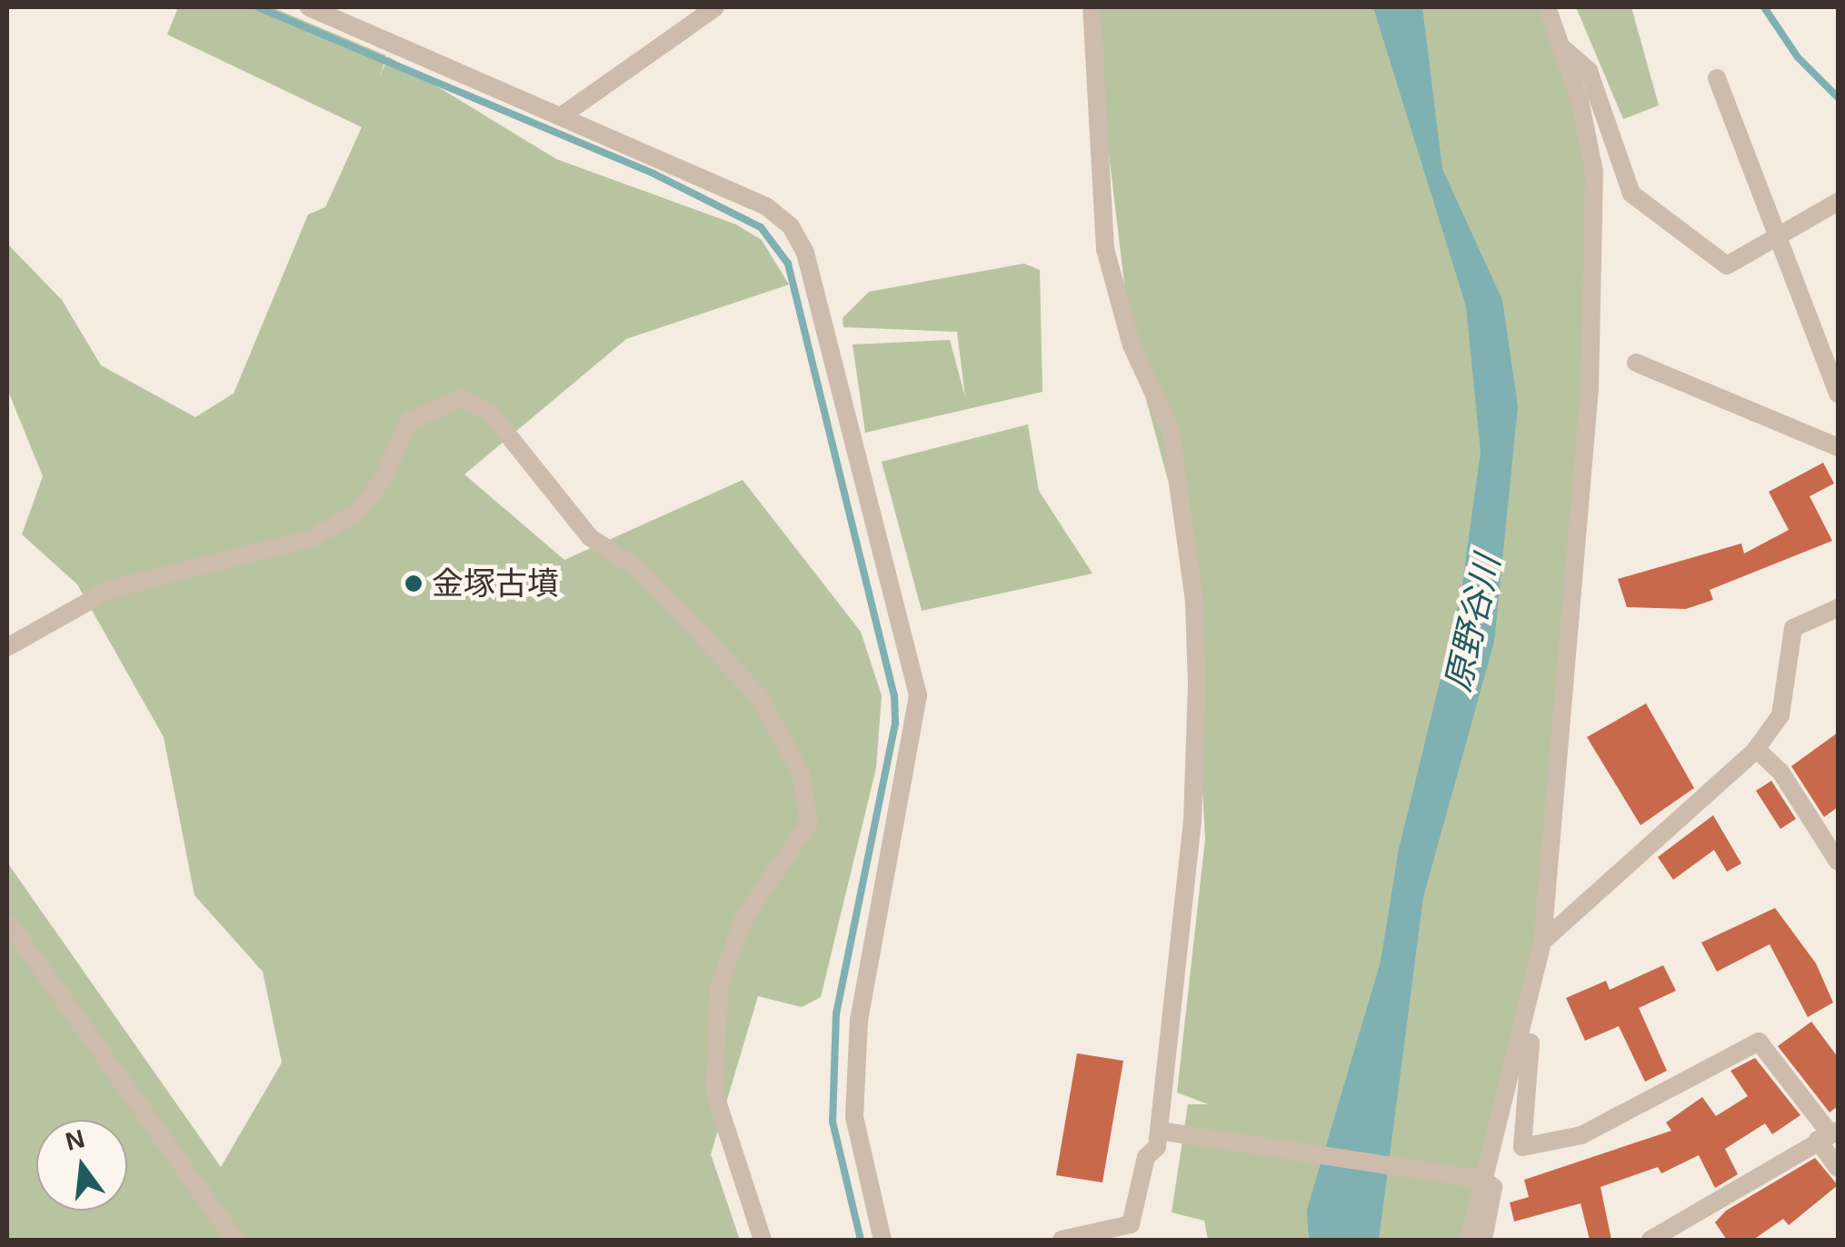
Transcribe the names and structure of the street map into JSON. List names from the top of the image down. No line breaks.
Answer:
{"water":["原野谷川"],"places":["金塚古墳"],"north":"top"}
